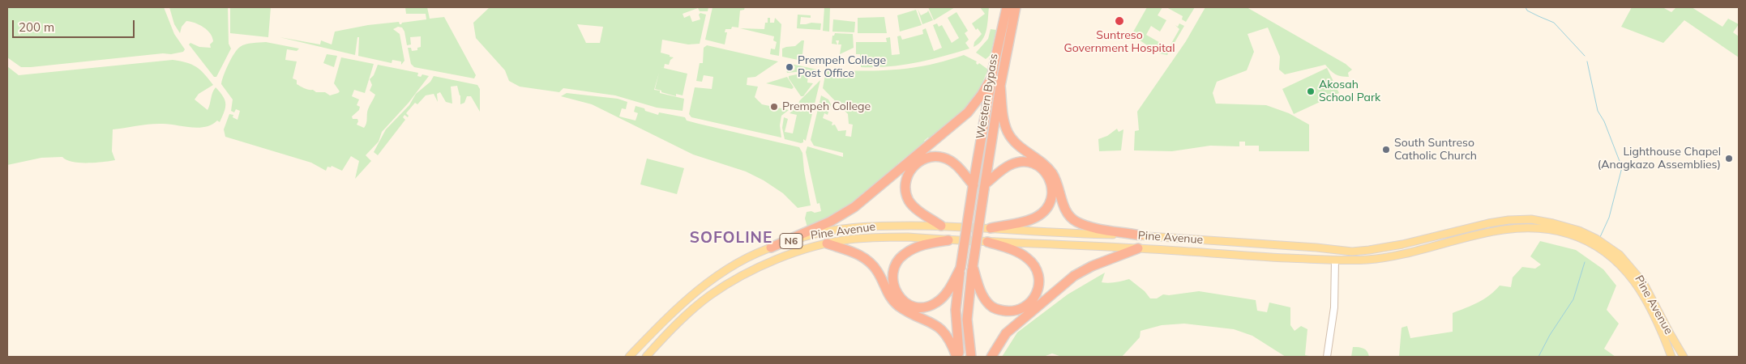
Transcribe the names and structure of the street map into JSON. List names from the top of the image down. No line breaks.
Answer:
{"streets":{"highway":["Western Bypass","N6"],"main road":["Pine Avenue"]},"crossings":[["Western Bypass","N6"],["Pine Avenue","N6"]],"districts":["SOFOLINE"],"places":["Suntreso Government Hospital","Prempeh College Post Office","Akosah School Park","Prempeh College","South Suntreso Catholic Church","Lighthouse Chapel (Anagkazo Assemblies)"],"scale_bar":"200 m"}
